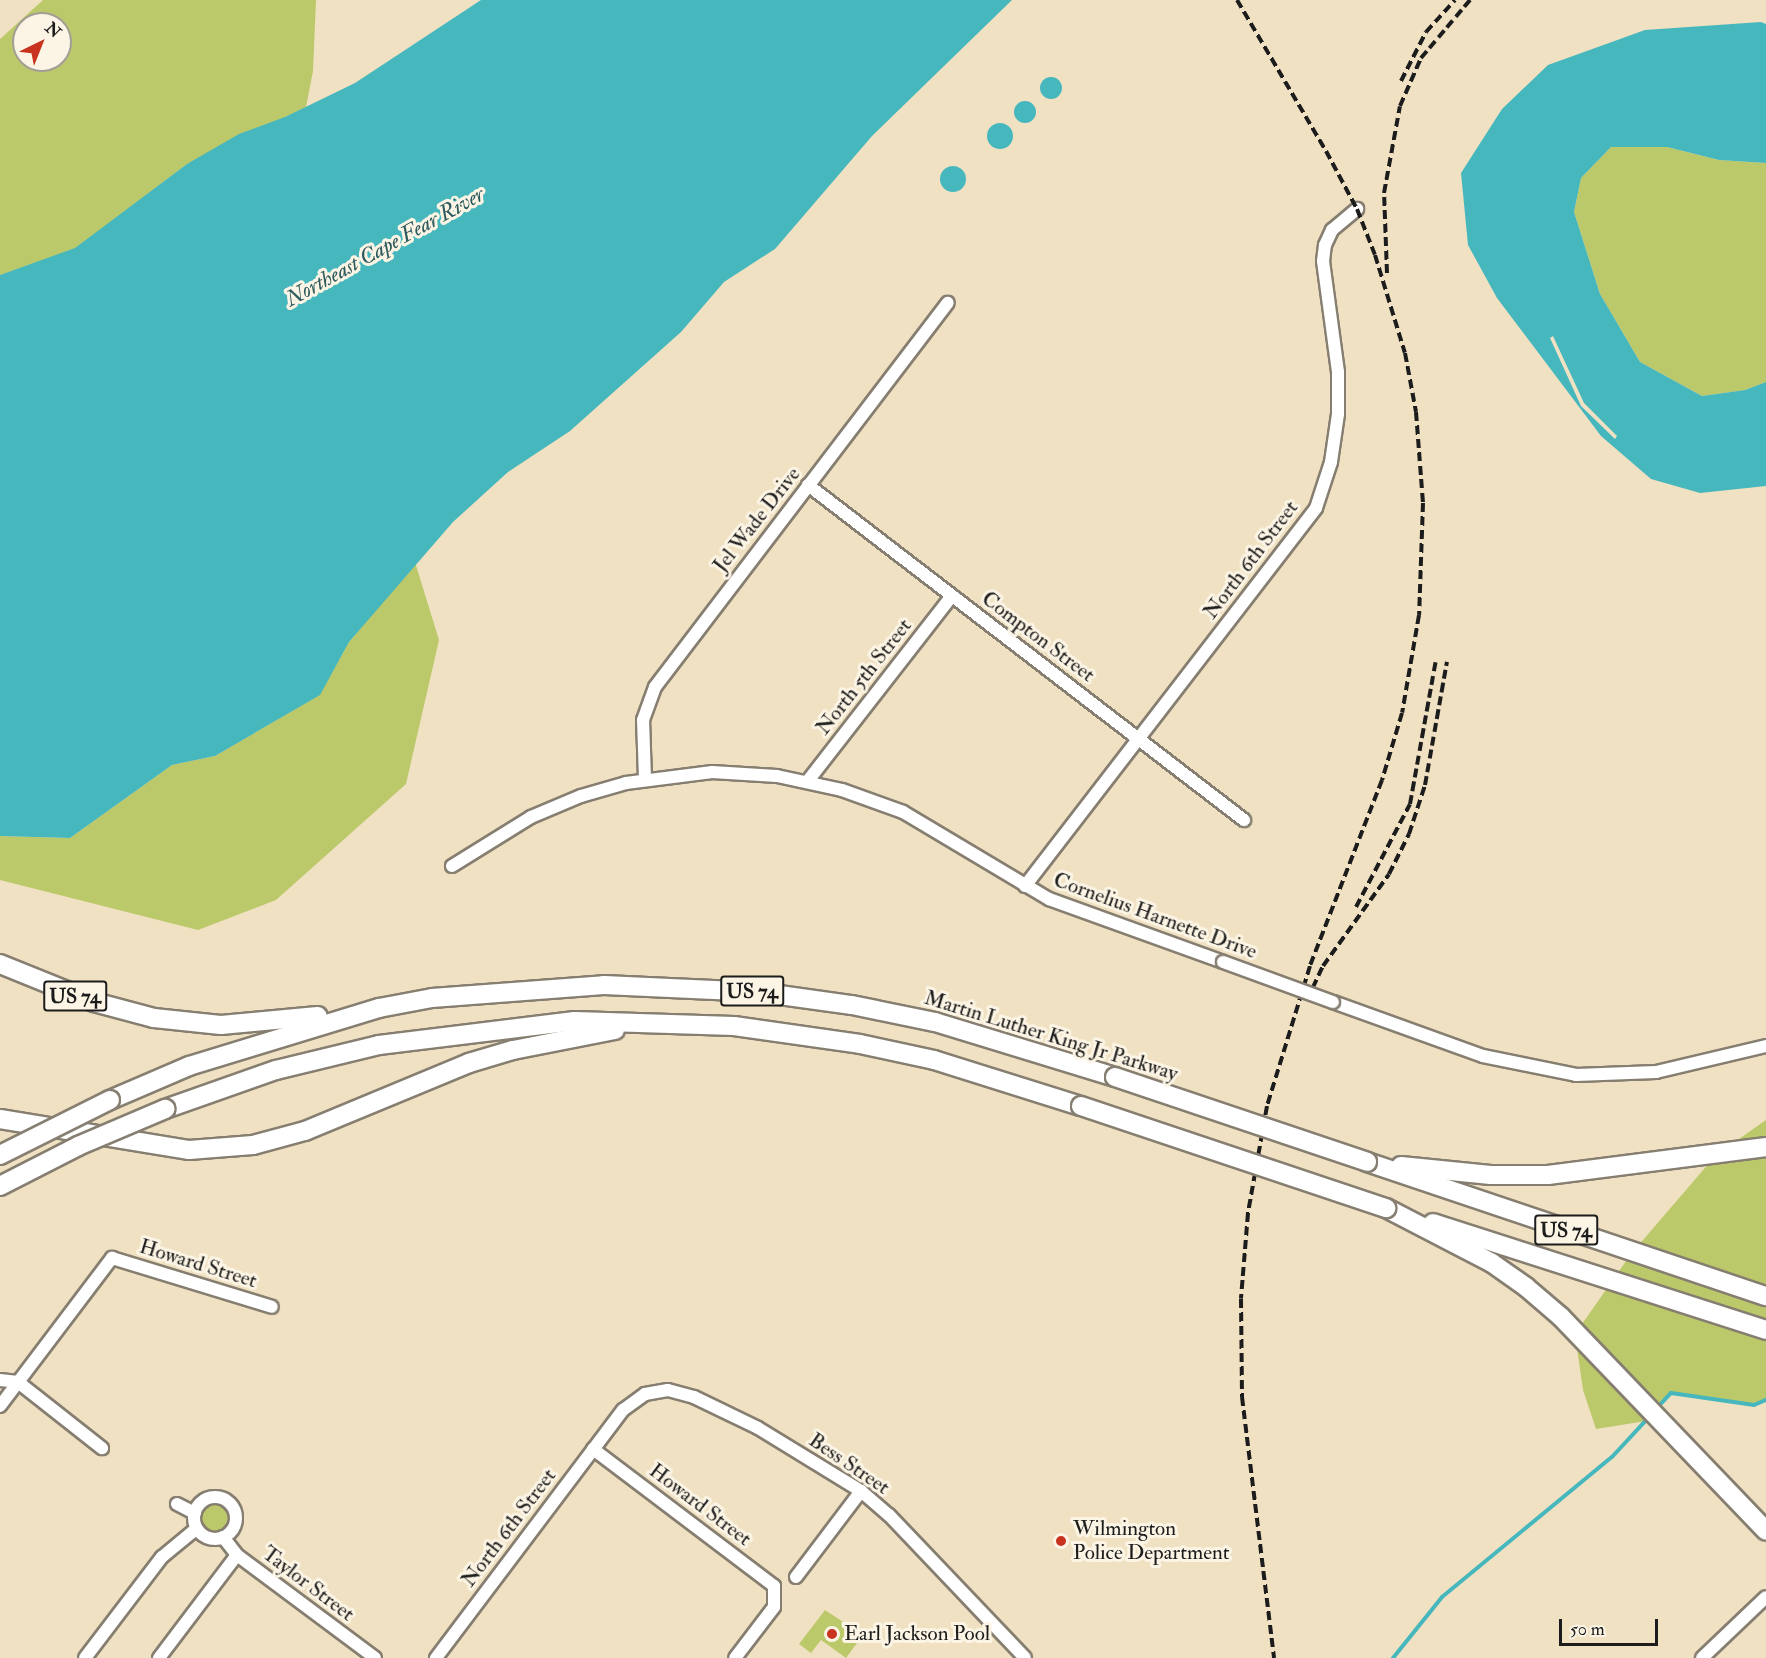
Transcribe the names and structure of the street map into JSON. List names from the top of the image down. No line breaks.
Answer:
{"streets":{"highway":["US 74","Martin Luther King Jr Parkway"],"street":["Jel Wade Drive","North 6th Street","Compton Street","North 5th Street","Cornelius Harnette Drive","Howard Street","Bess Street","Taylor Street"]},"crossings":[["Jel Wade Drive","Compton Street"],["Jel Wade Drive","Cornelius Harnette Drive"],["North 6th Street","Compton Street"],["North 6th Street","Cornelius Harnette Drive"],["North 6th Street","Howard Street"],["North 6th Street","Bess Street"],["Compton Street","North 5th Street"],["North 5th Street","Cornelius Harnette Drive"],["US 74","Martin Luther King Jr Parkway"]],"water":["Northeast Cape Fear River"],"places":["Wilmington Police Department","Earl Jackson Pool"],"scale_bar":"50 m","north":"top right"}
